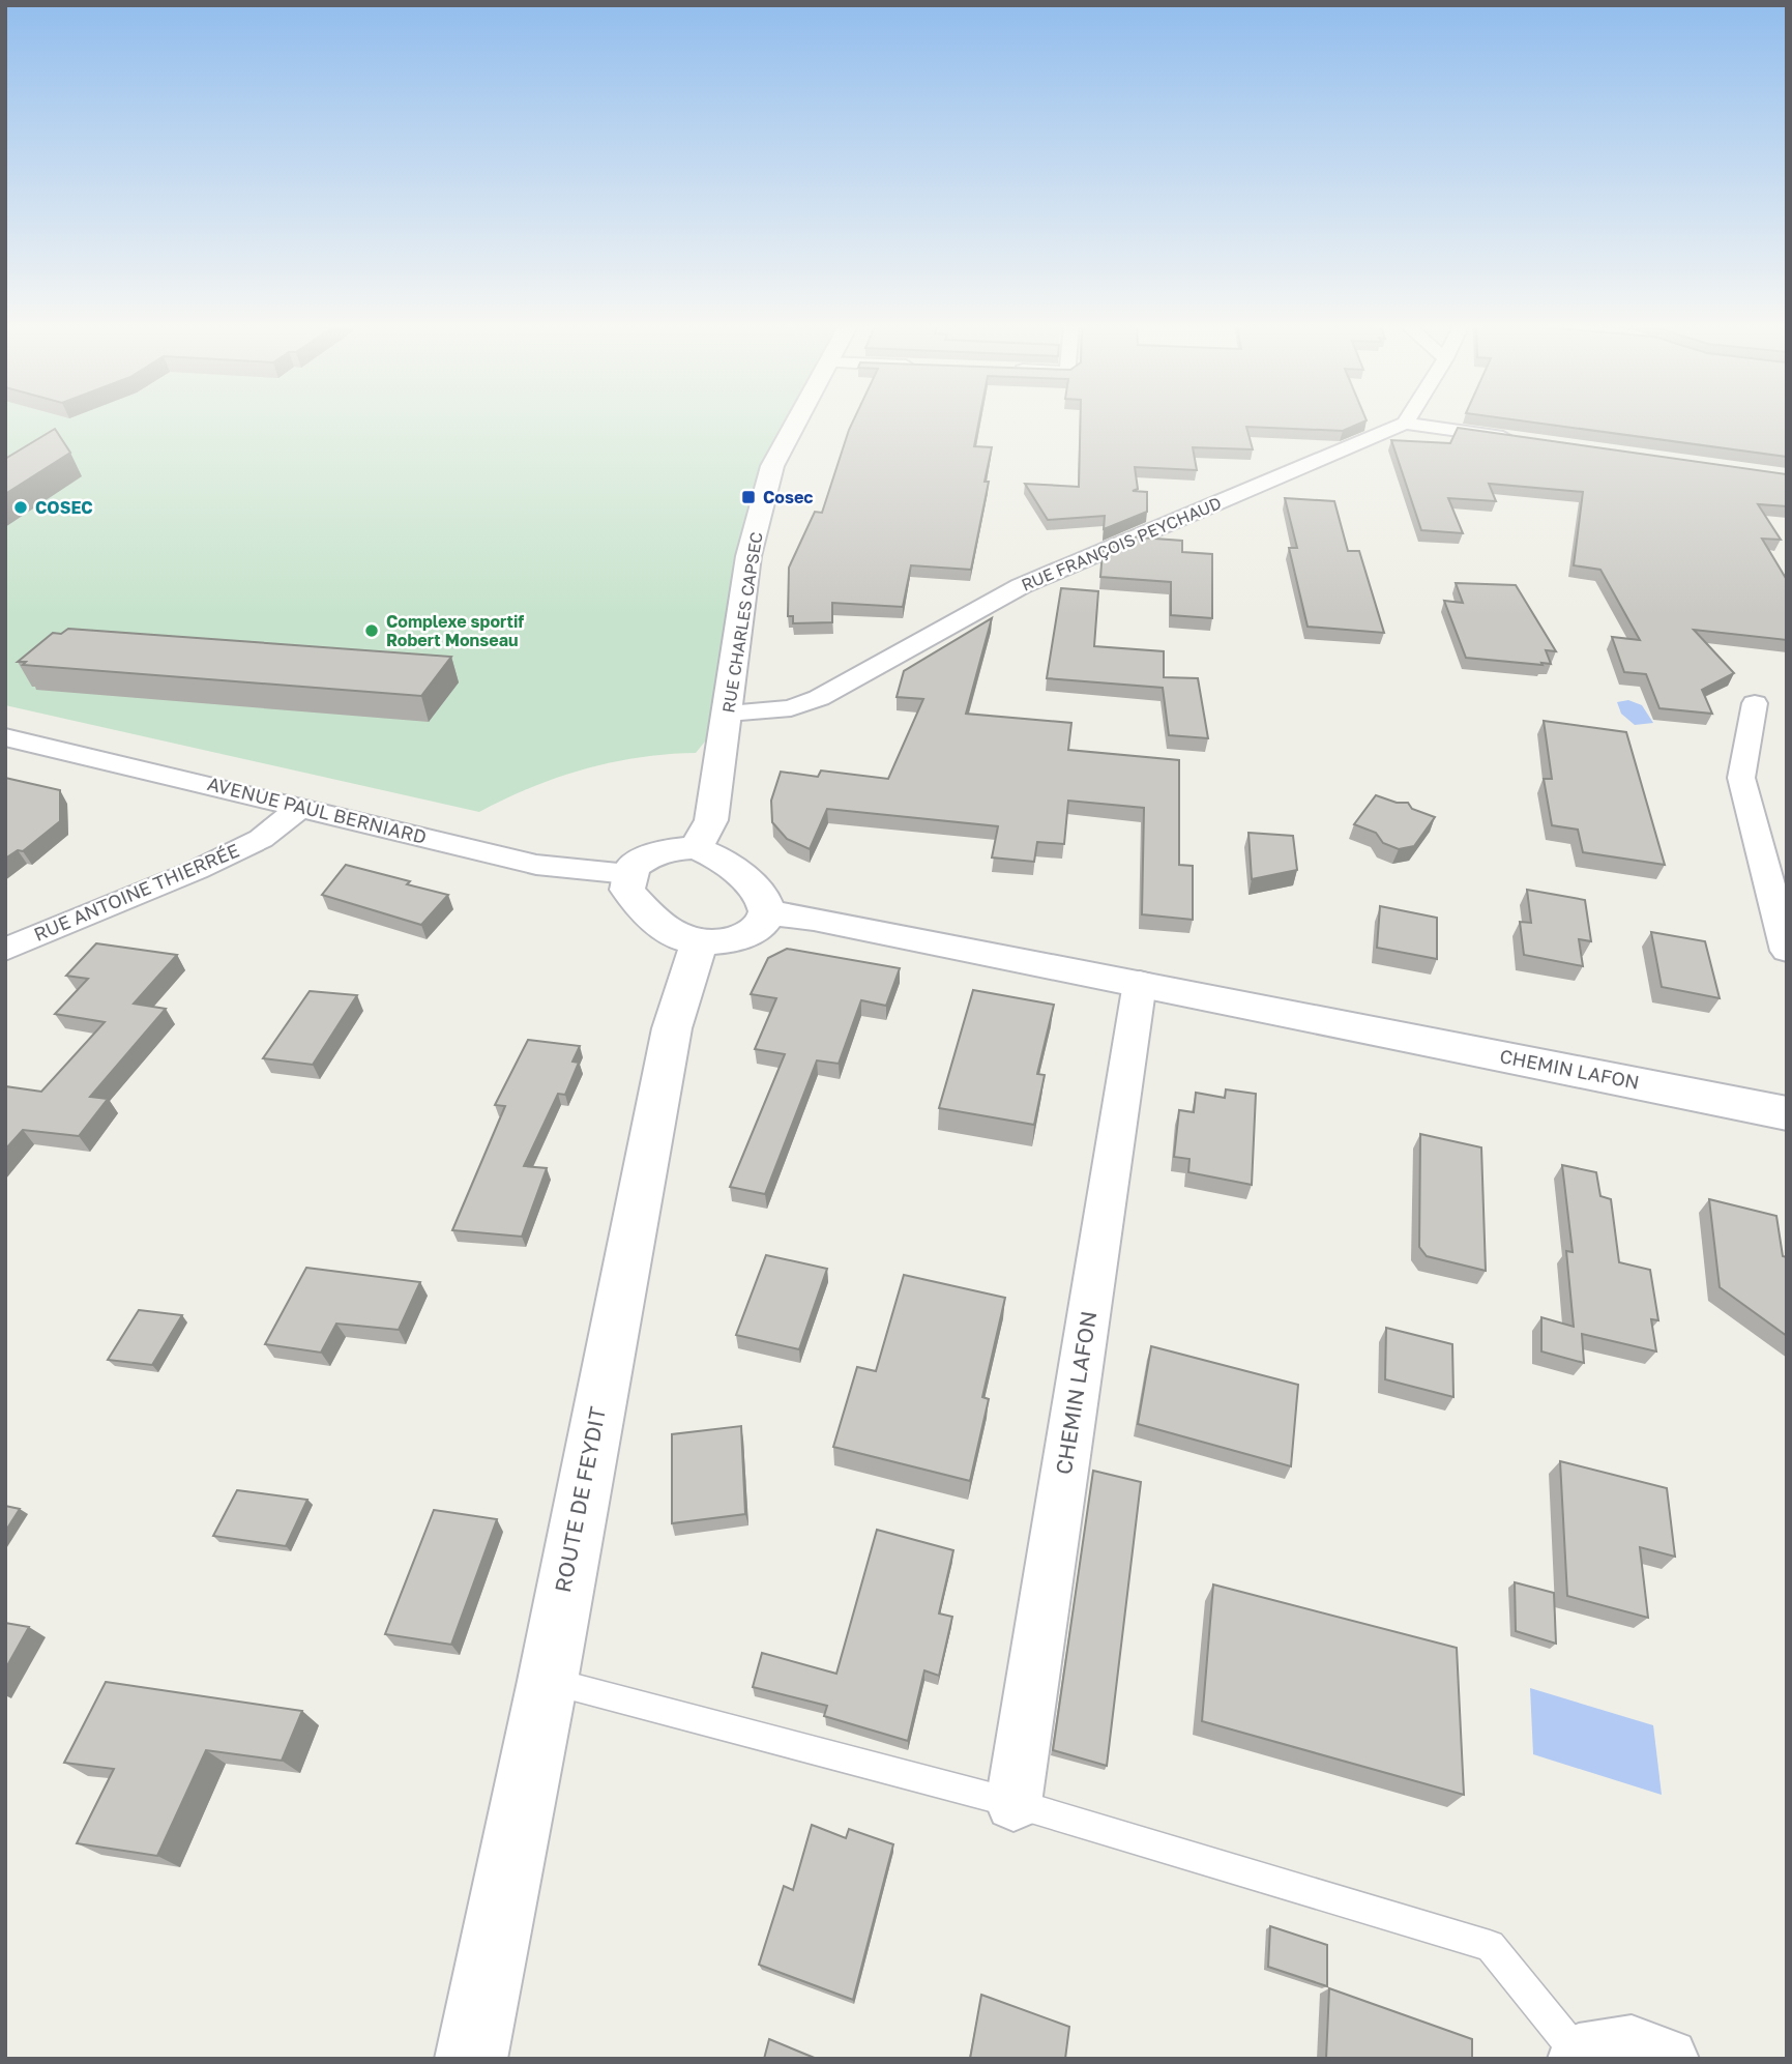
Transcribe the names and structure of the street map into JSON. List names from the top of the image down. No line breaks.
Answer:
{"streets":{"street":["RUE FRANÇOIS PEYCHAUD","RUE CHARLES CAPSEC","AVENUE PAUL BERNIARD","RUE ANTOINE THIERRÉE","CHEMIN LAFON","ROUTE DE FEYDIT"]},"crossings":[["RUE FRANÇOIS PEYCHAUD","RUE CHARLES CAPSEC"],["RUE CHARLES CAPSEC","AVENUE PAUL BERNIARD"],["RUE CHARLES CAPSEC","CHEMIN LAFON"],["RUE CHARLES CAPSEC","ROUTE DE FEYDIT"],["AVENUE PAUL BERNIARD","RUE ANTOINE THIERRÉE"],["AVENUE PAUL BERNIARD","CHEMIN LAFON"],["AVENUE PAUL BERNIARD","ROUTE DE FEYDIT"],["CHEMIN LAFON","ROUTE DE FEYDIT"]],"places":{"transit":["Cosec"],"other":["COSEC","Complexe sportif Robert Monseau"]}}
